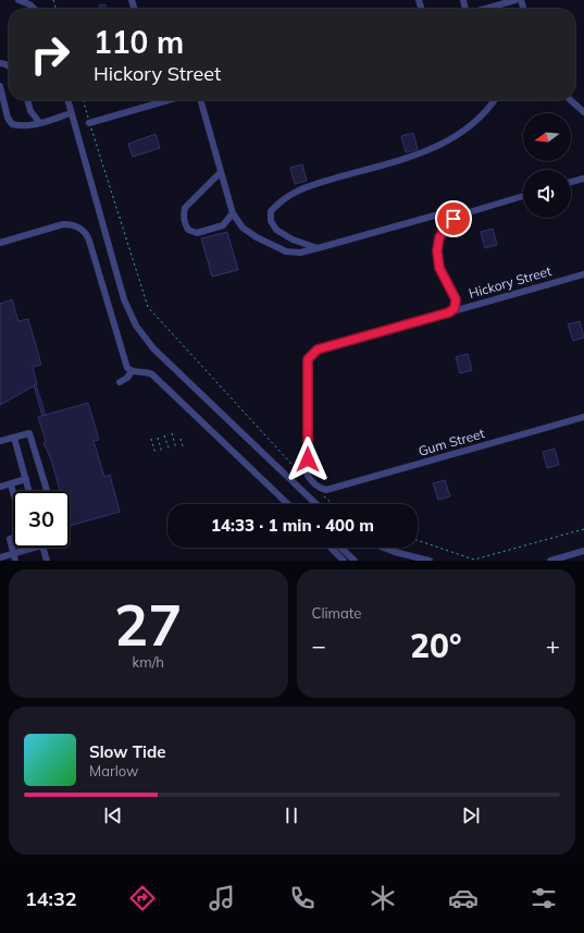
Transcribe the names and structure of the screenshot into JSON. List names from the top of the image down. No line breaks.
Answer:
{"streets":{"street":["Hickory Street","Gum Street"]},"crossings":[["Hickory Street","Gum Street"]],"north":"left","page":{"turn":["110 m","Hickory Street"],"limit":"30","trip":"14:33 · 1 min · 400 m","tile":[["27","km/h"],"Climate"],"heat":["−","20°","+"],"song":["Slow Tide","Marlow"],"tabs":"14:32"}}
